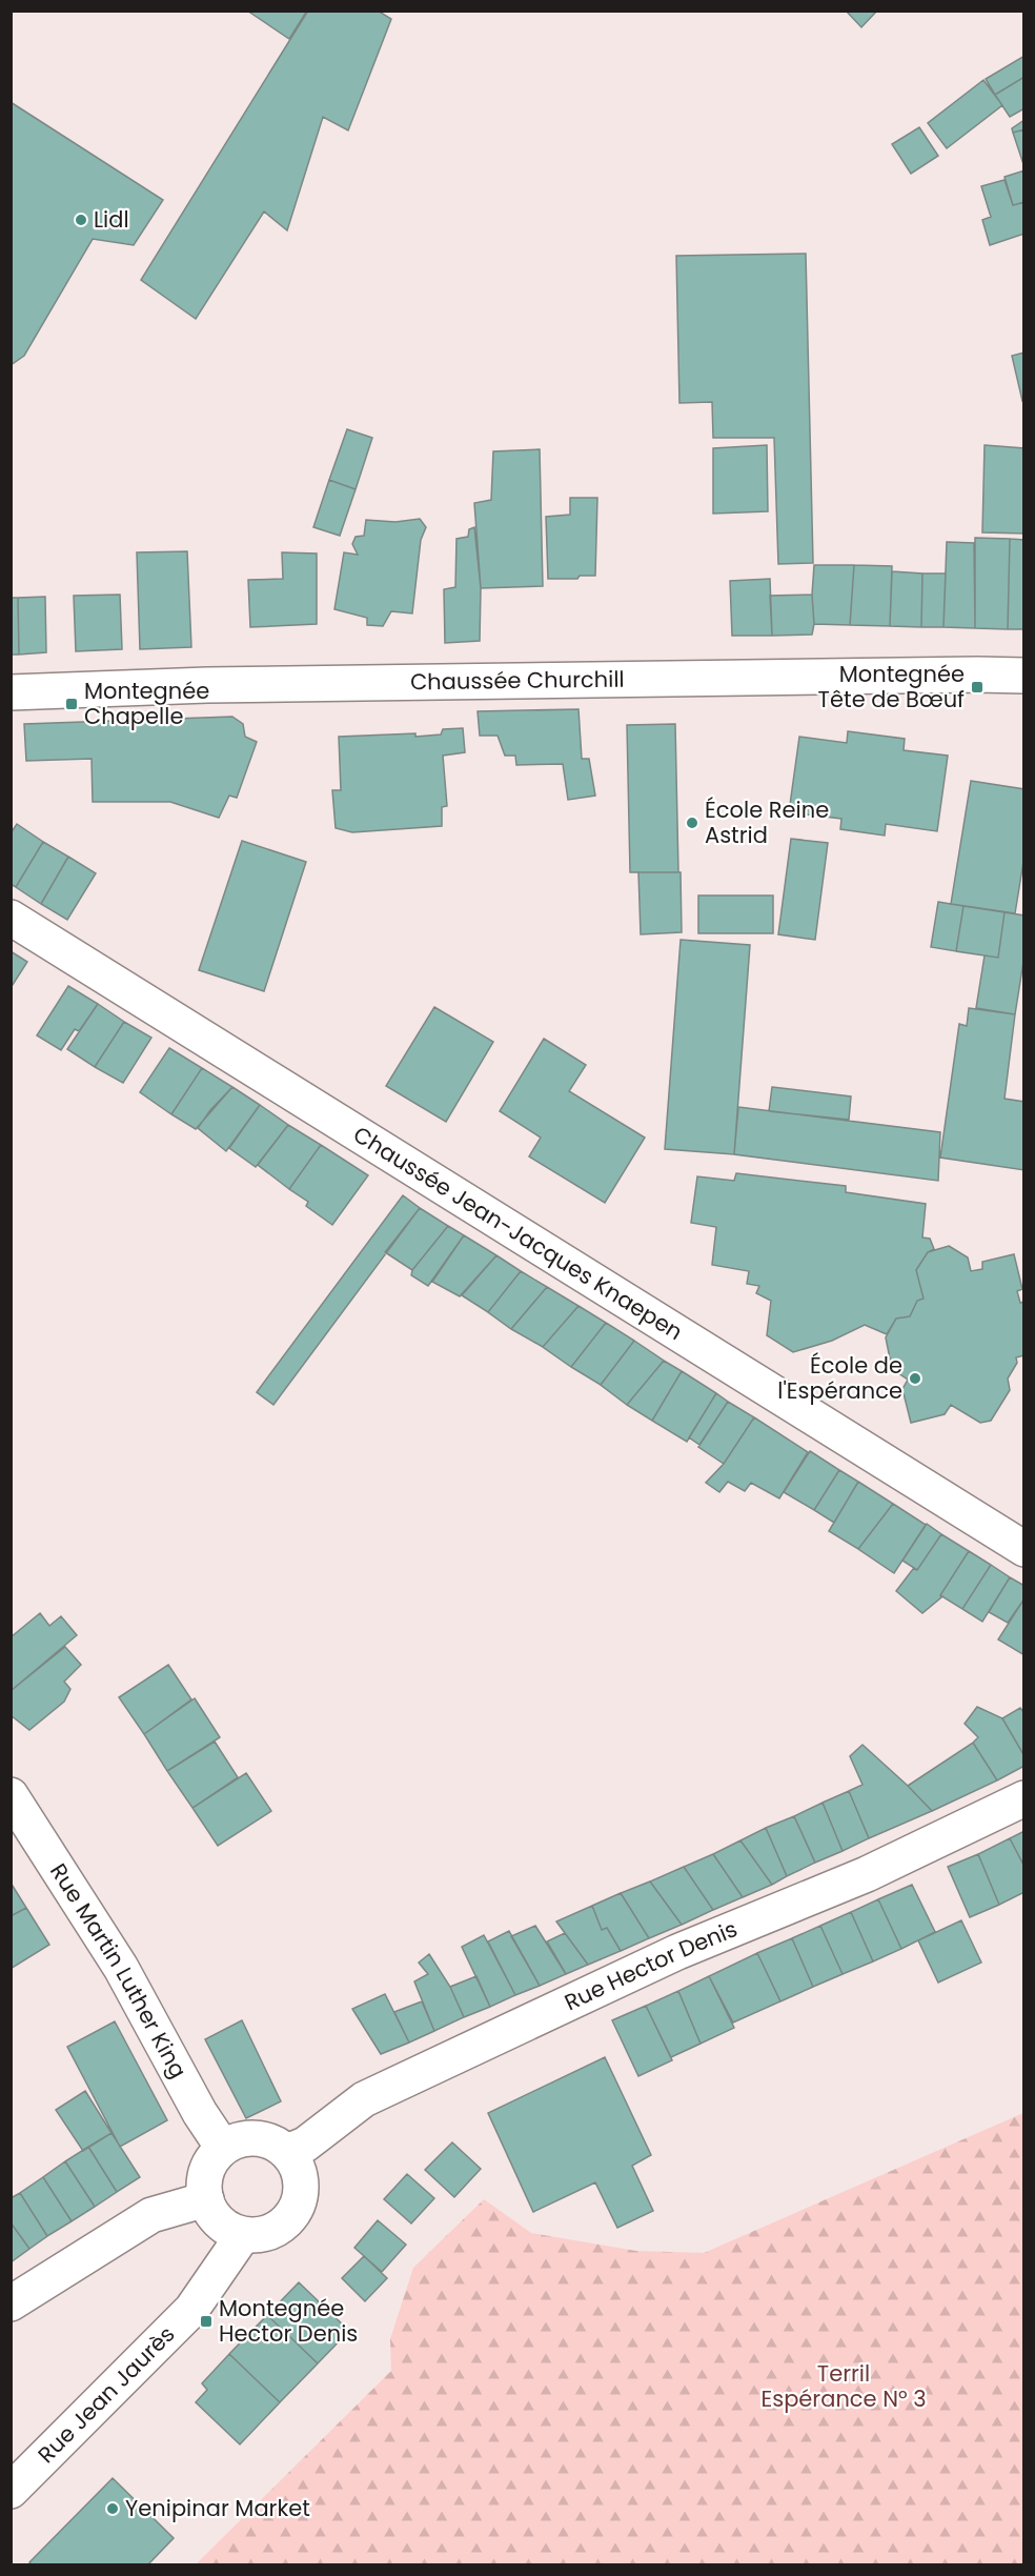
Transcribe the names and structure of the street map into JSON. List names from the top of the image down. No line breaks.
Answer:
{"streets":{"street":["Chaussée Churchill","Chaussée Jean-Jacques Knaepen","Rue Hector Denis","Rue Martin Luther King","Rue Jean Jaurès"]},"crossings":[["Rue Hector Denis","Rue Martin Luther King"],["Rue Hector Denis","Rue Jean Jaurès"],["Rue Martin Luther King","Rue Jean Jaurès"]],"parks":["Terril Espérance N° 3"],"places":{"other":["Lidl","École Reine Astrid","École de l'Espérance","Yenipinar Market"],"transit":["Montegnée Tête de Bœuf","Montegnée Chapelle","Montegnée Hector Denis"]}}
